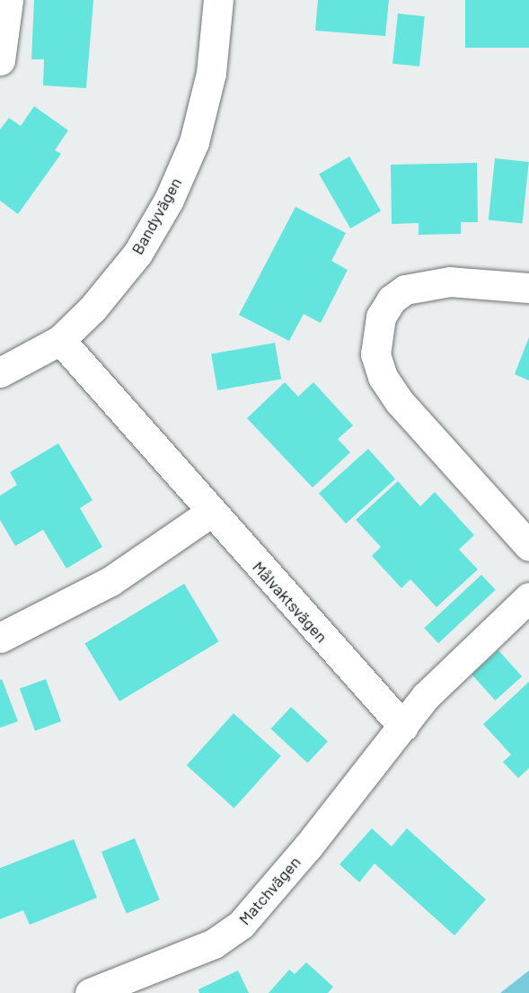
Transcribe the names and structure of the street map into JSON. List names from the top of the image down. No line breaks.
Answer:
{"streets":{"street":["Bandyvägen","Målvaktsvägen","Matchvägen"]},"crossings":[["Bandyvägen","Målvaktsvägen"],["Målvaktsvägen","Matchvägen"]]}
